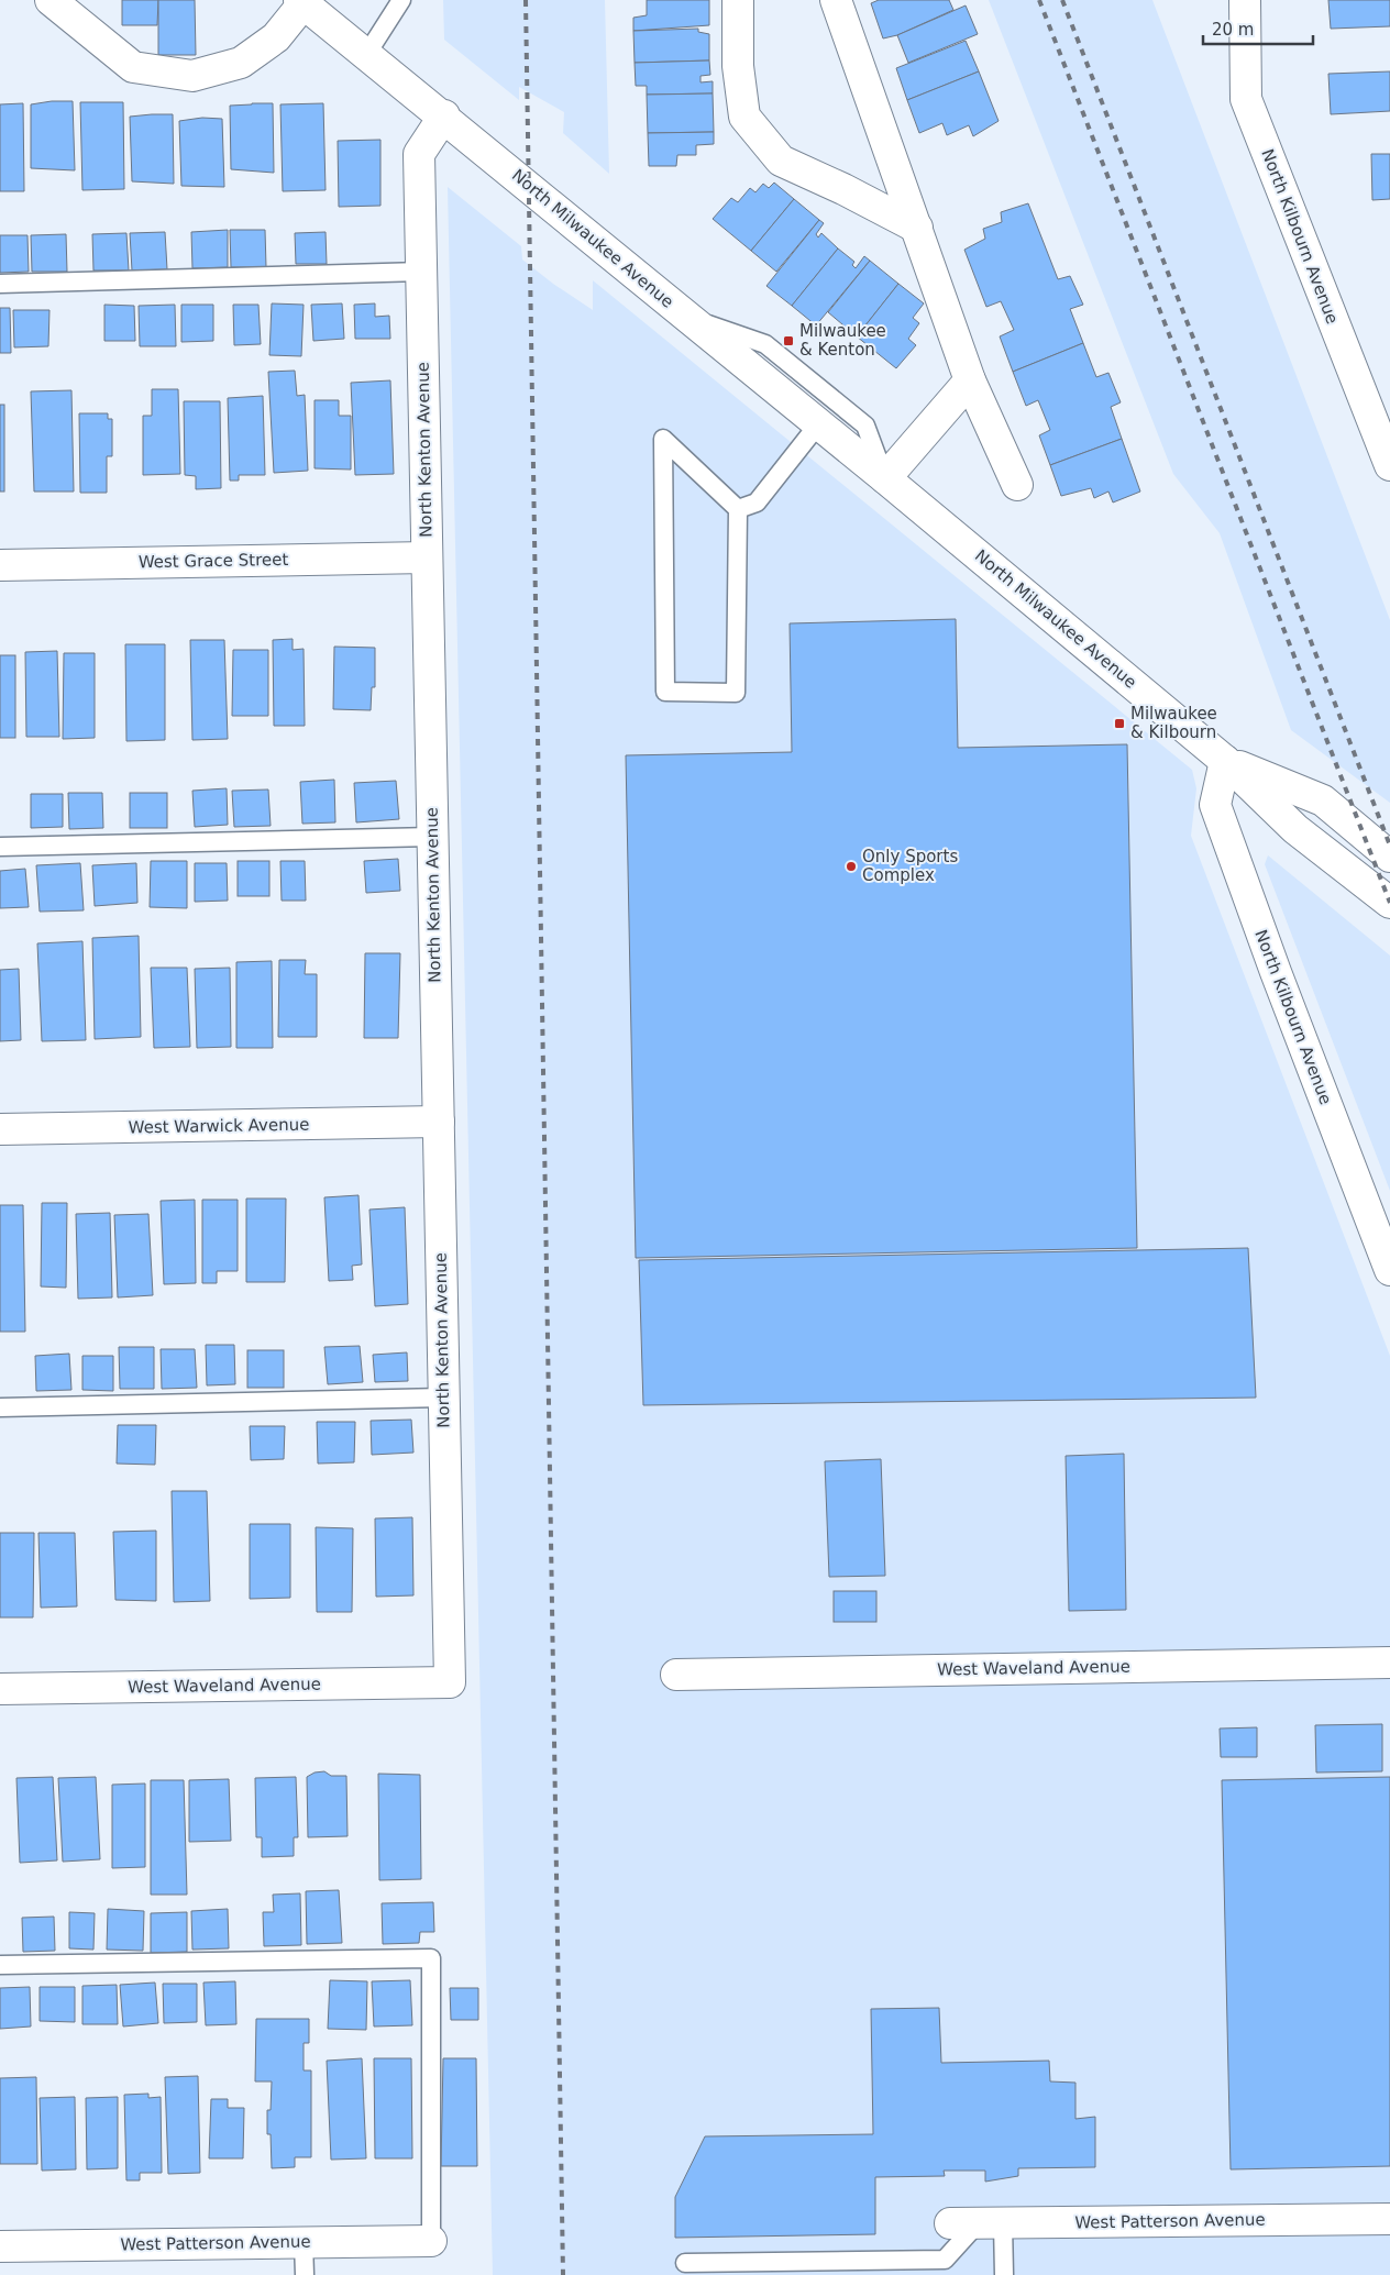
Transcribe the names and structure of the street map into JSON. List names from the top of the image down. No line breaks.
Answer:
{"streets":{"street":["North Kilbourn Avenue","North Milwaukee Avenue","North Kenton Avenue","West Grace Street","West Warwick Avenue","West Waveland Avenue","West Patterson Avenue"]},"crossings":[["North Kilbourn Avenue","North Milwaukee Avenue"],["North Milwaukee Avenue","North Kenton Avenue"],["North Kenton Avenue","West Grace Street"],["North Kenton Avenue","West Warwick Avenue"],["North Kenton Avenue","West Waveland Avenue"]],"places":{"transit":["Milwaukee & Kenton","Milwaukee & Kilbourn"],"other":["Only Sports Complex"]},"scale_bar":"20 m"}
